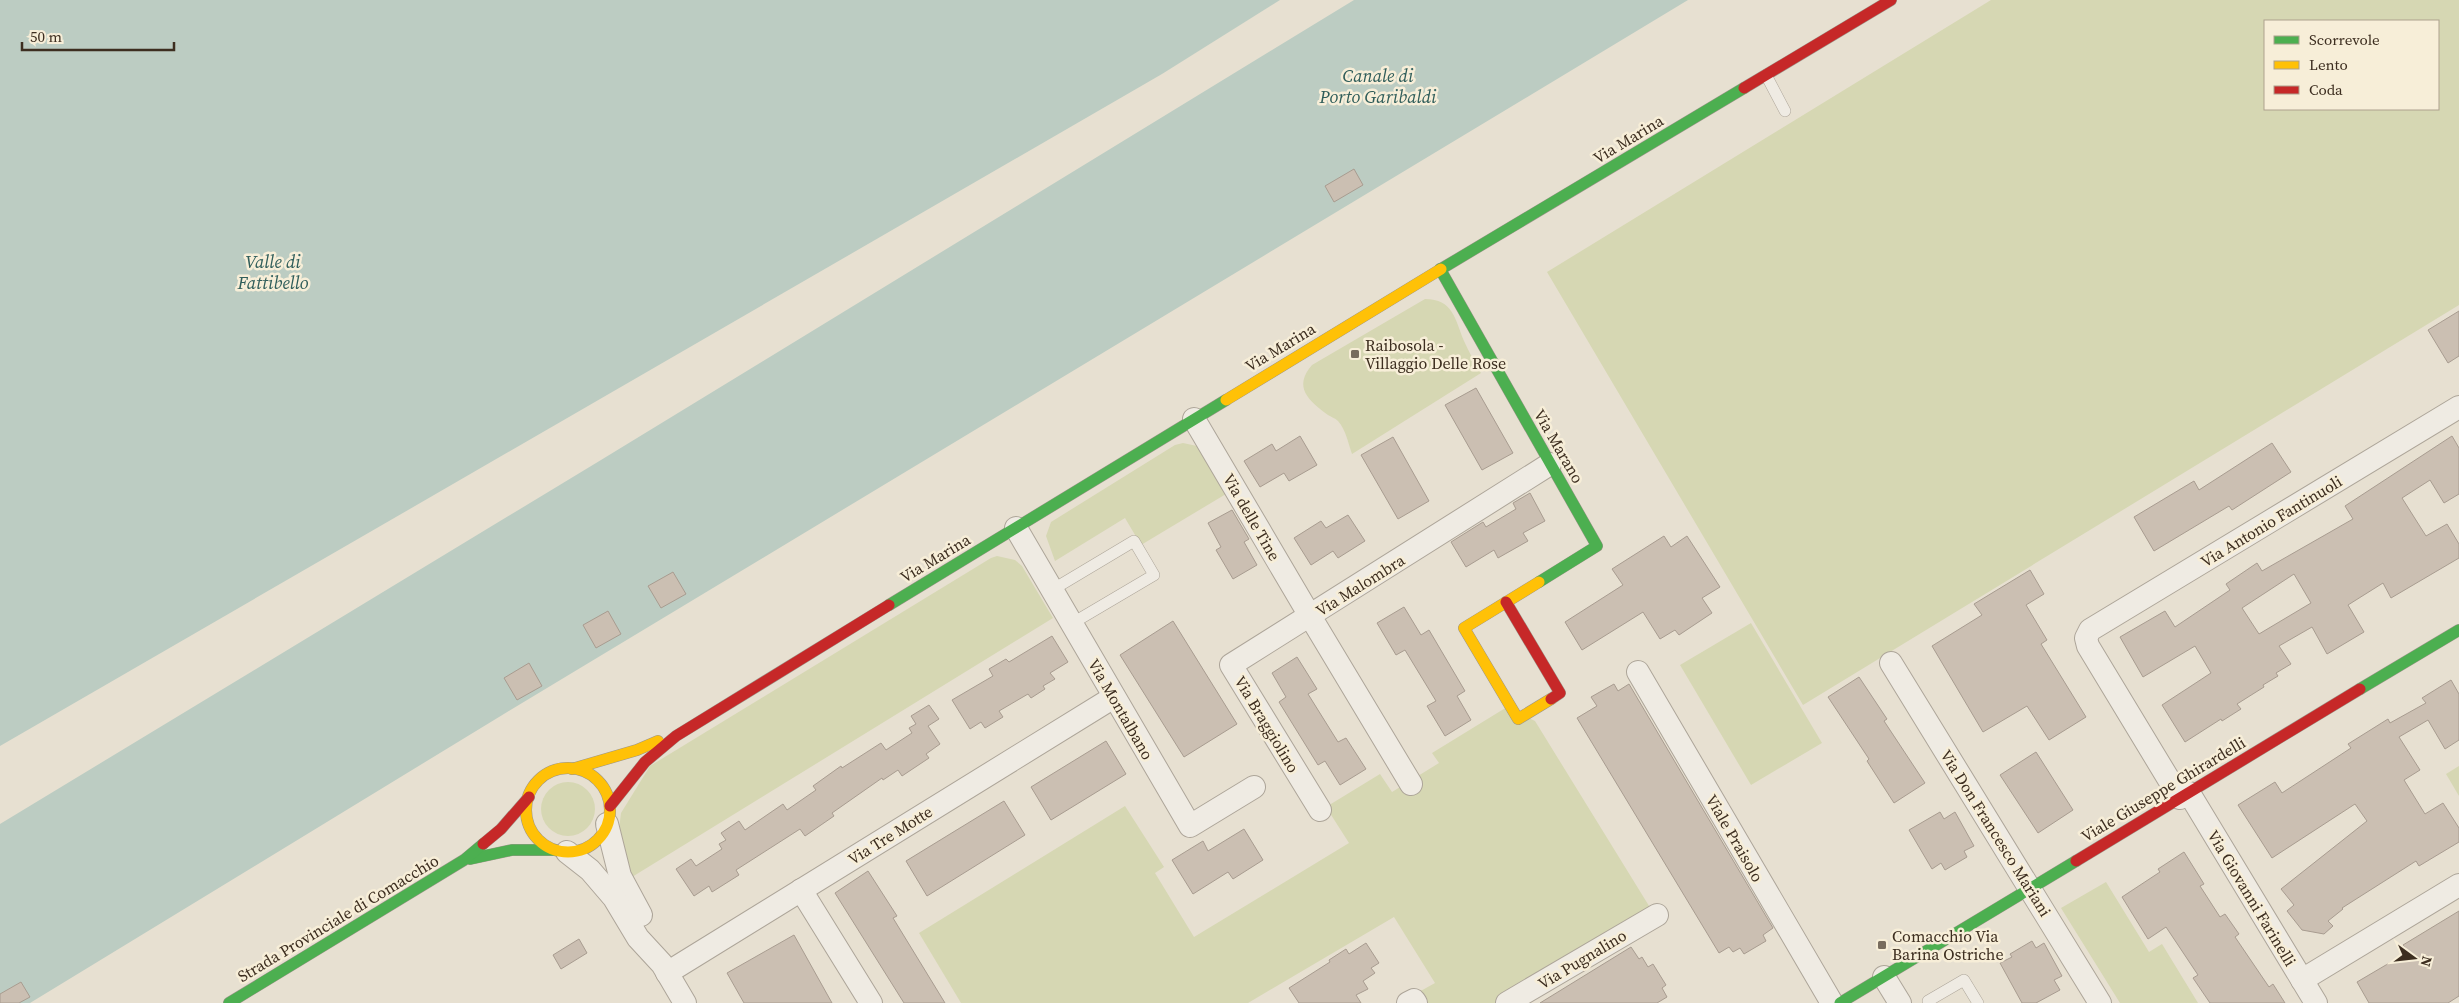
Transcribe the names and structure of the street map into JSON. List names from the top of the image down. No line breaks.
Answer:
{"streets":{"street":["Via Marina","Via Marano","Via delle Tine","Via Antonio Fantinuoli","Via Malombra","Via Montalbano","Via Braggiolino","Viale Giuseppe Ghirardelli","Via Don Francesco Mariani","Via Tre Motte","Viale Praisolo","Via Giovanni Farinelli","Strada Provinciale di Comacchio","Via Pugnalino"]},"crossings":[["Via Marina","Via Marano"],["Via Marina","Via delle Tine"],["Via Marina","Via Montalbano"],["Via Marina","Strada Provinciale di Comacchio"],["Via Marano","Via Malombra"],["Via delle Tine","Via Malombra"],["Via delle Tine","Via Braggiolino"],["Via Antonio Fantinuoli","Via Giovanni Farinelli"],["Via Malombra","Via Braggiolino"],["Via Montalbano","Via Tre Motte"],["Viale Giuseppe Ghirardelli","Via Don Francesco Mariani"],["Viale Giuseppe Ghirardelli","Via Giovanni Farinelli"]],"water":["Canale di Porto Garibaldi","Valle di Fattibello"],"places":{"transit":["Raibosola - Villaggio Delle Rose","Comacchio Via Barina Ostriche"]},"legend":["Scorrevole","Lento","Coda"],"scale_bar":"50 m","north":"right"}
